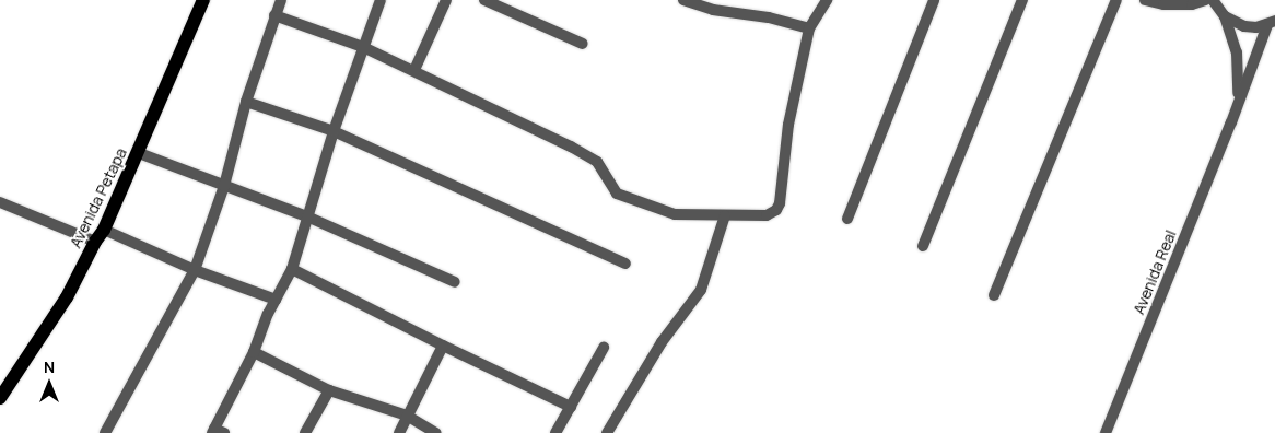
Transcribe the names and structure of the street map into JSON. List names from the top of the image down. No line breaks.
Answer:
{"streets":{"main road":["Avenida Petapa"],"street":["Avenida Real"]},"north":"top"}
